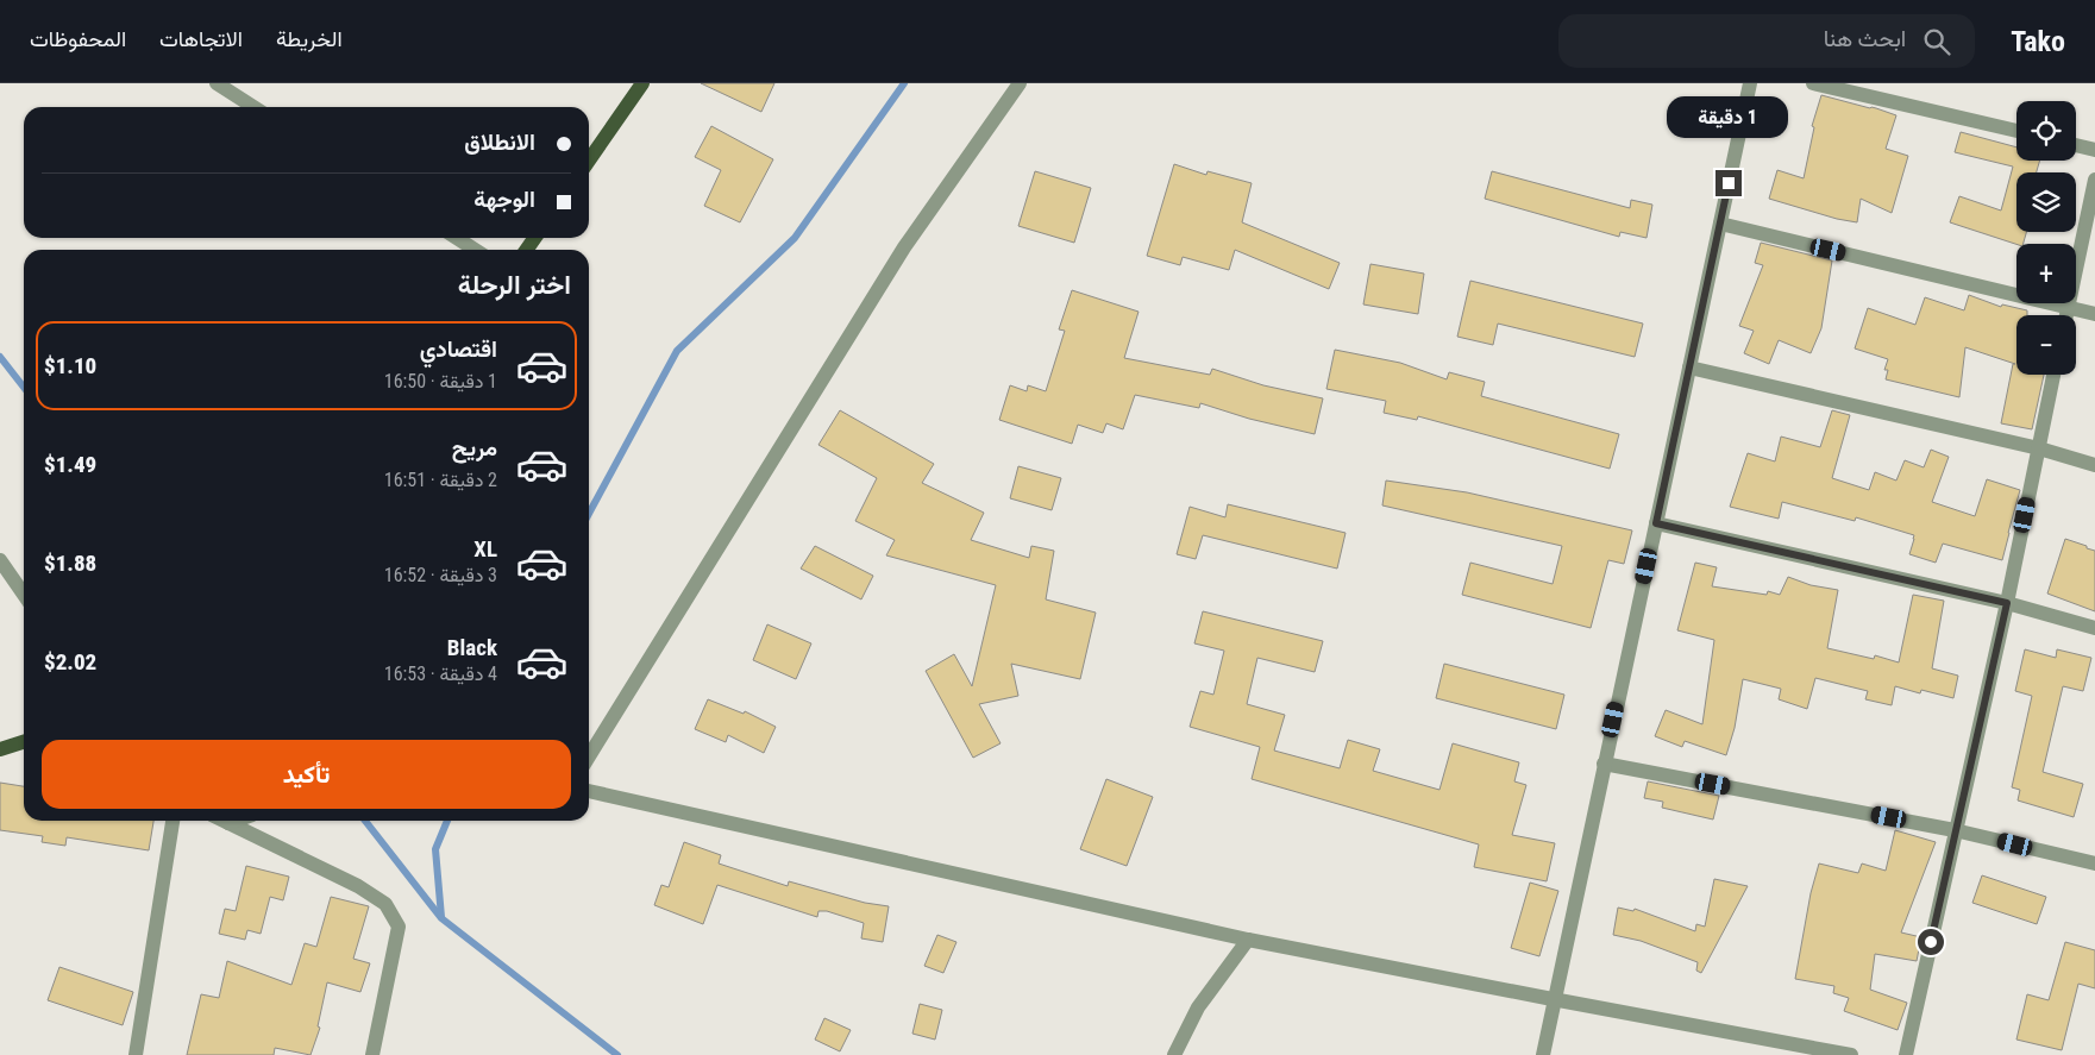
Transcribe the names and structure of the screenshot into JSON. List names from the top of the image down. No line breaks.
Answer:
{"page":{"header":"Tako","search":"ابحث هنا","nav":["الخريطة","الاتجاهات","المحفوظات"],"bubble":"1 دقيقة","map_buttons":["+","−"],"banner":["الانطلاق","الوجهة"],"heading":"اختر الرحلة","list":[{"name":"اقتصادي","note":"1 دقيقة · 16:50","value":"$1.10"},{"name":"مريح","note":"2 دقيقة · 16:51","value":"$1.49"},{"name":"XL","note":"3 دقيقة · 16:52","value":"$1.88"},{"name":"Black","note":"4 دقيقة · 16:53","value":"$2.02"}],"buttons":"تأكيد"}}
